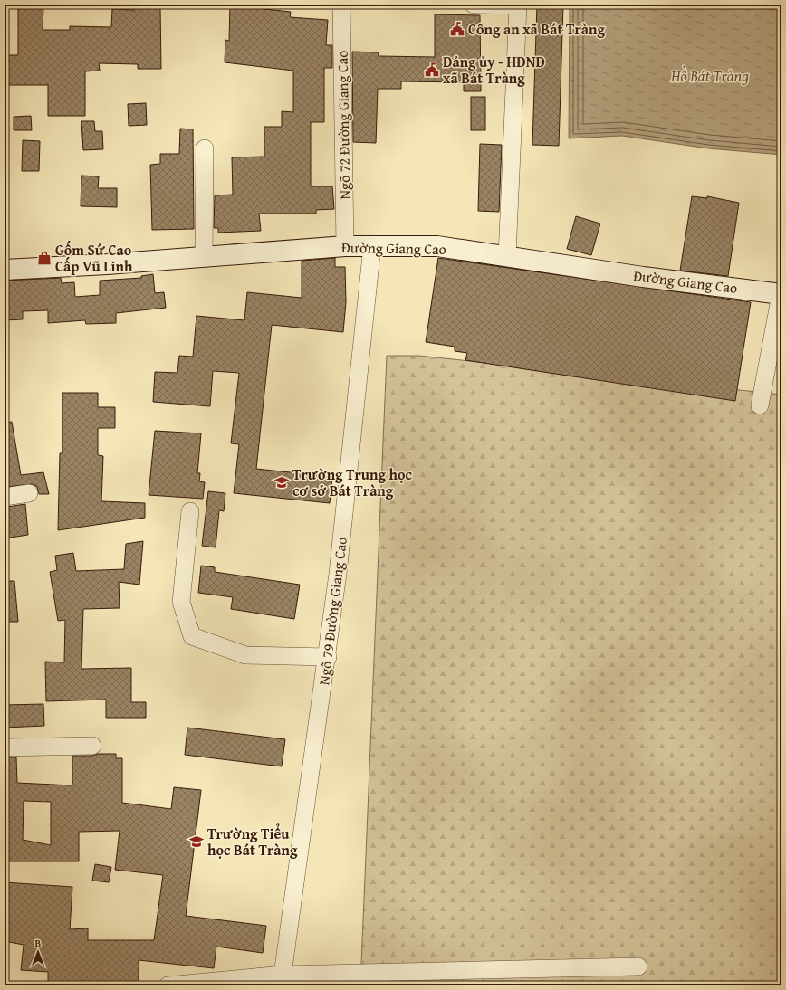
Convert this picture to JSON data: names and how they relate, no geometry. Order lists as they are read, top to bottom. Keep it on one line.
{"streets":{"street":["Ngõ 72 Đường Giang Cao","Đường Giang Cao","Ngõ 79 Đường Giang Cao"]},"crossings":[["Ngõ 72 Đường Giang Cao","Đường Giang Cao"],["Đường Giang Cao","Ngõ 79 Đường Giang Cao"]],"water":["Hồ Bát Tràng"],"places":{"public building":["Công an xã Bát Tràng","Đảng ủy - HĐND xã Bát Tràng"],"shop":["Gốm Sứ Cao Cấp Vũ Linh"],"school or university":["Trường Trung học cơ sở Bát Tràng","Trường Tiểu học Bát Tràng"]},"north":"top"}
